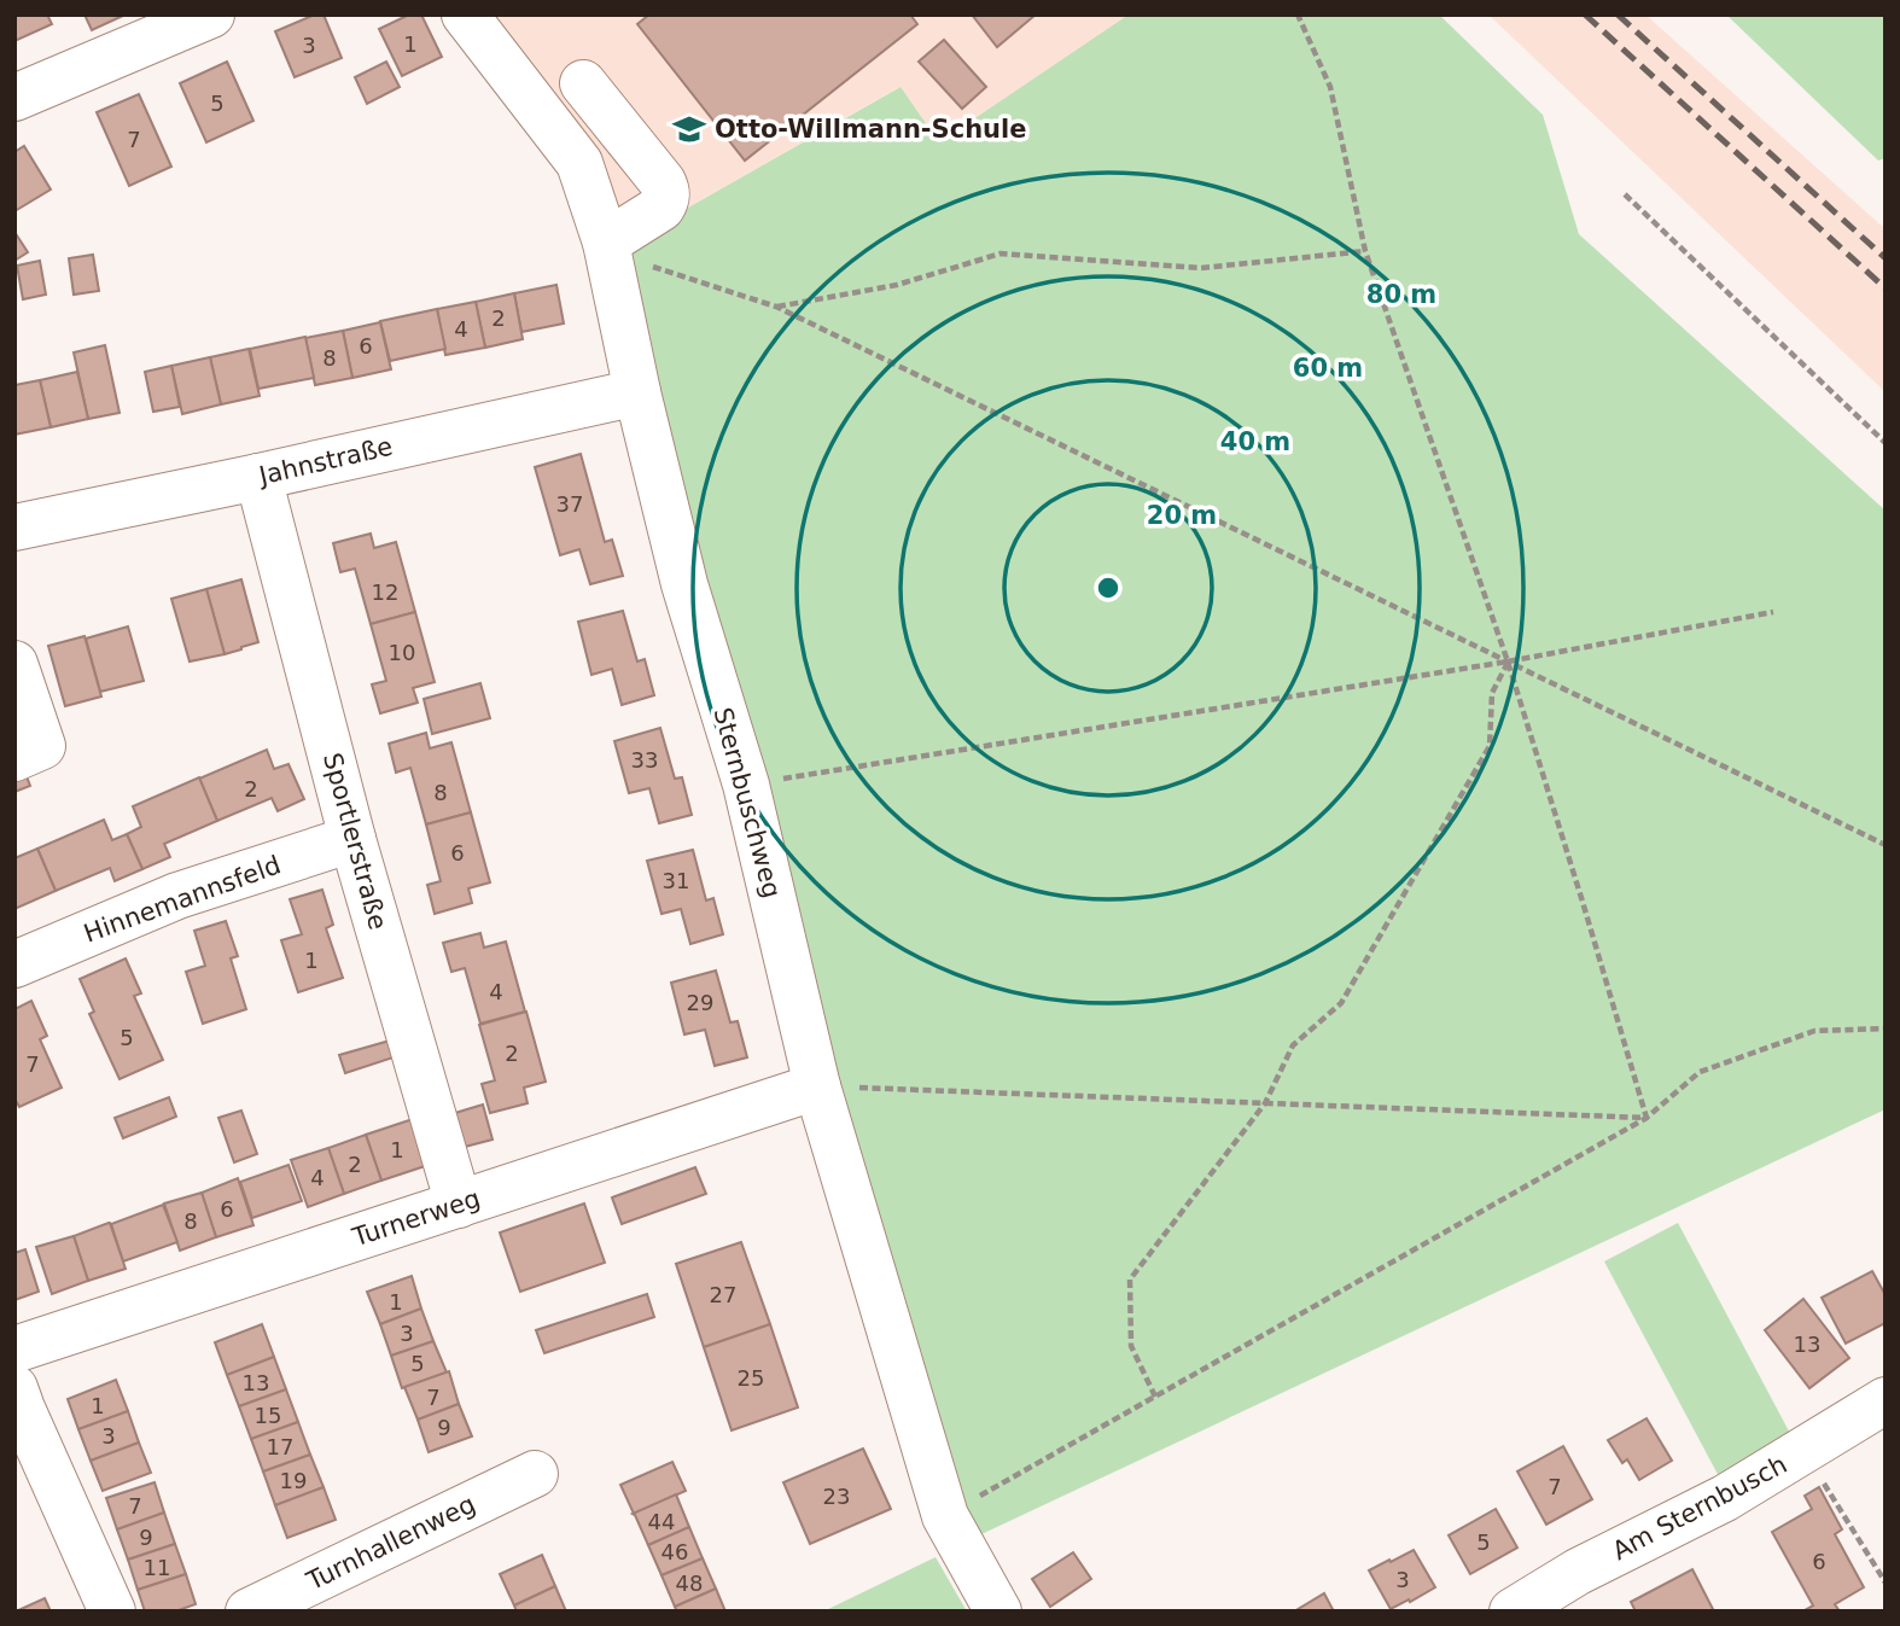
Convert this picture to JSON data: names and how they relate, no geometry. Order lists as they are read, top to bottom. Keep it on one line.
{"streets":{"street":["Jahnstraße","Sternbuschweg","Sportlerstraße","Hinnemannsfeld","Turnerweg","Am Sternbusch","Turnhallenweg"]},"crossings":[["Jahnstraße","Sternbuschweg"],["Jahnstraße","Sportlerstraße"],["Sternbuschweg","Turnerweg"],["Sportlerstraße","Hinnemannsfeld"],["Sportlerstraße","Turnerweg"]],"places":{"school or university":["Otto-Willmann-Schule"]},"house_numbers":["1","3","5","7","2","4","6","8","37","12","10","33","2","8","6","31","1","4","29","5","2","7","1","2","4","6","8","27","1","3","13","5","25","13","7","1","15","9","3","17","19","7","23","7","44","9","5","46","6","11","3","48"],"rings":["80 m","60 m","40 m","20 m"]}
